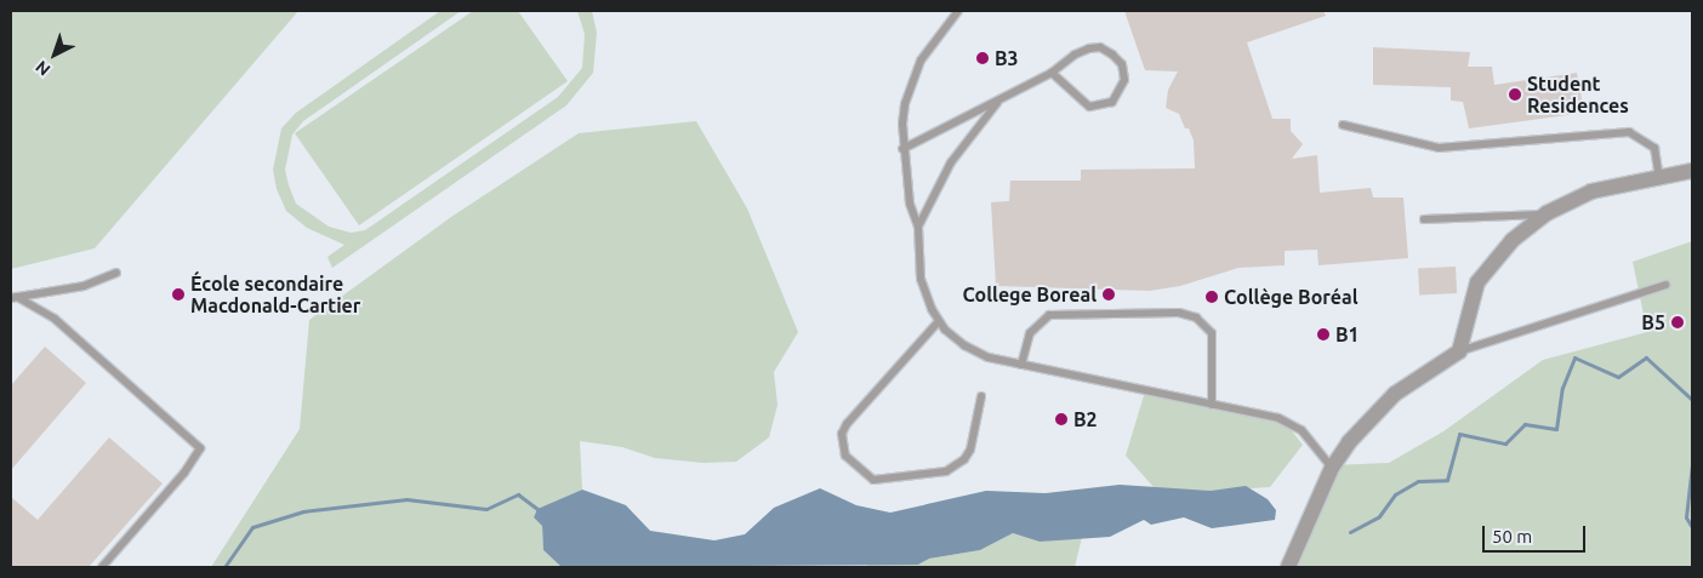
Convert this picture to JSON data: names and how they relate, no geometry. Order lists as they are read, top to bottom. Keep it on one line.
{"places":["B3","Student Residences","École secondaire Macdonald-Cartier","College Boreal","Collège Boréal","B5","B1","B2"],"scale_bar":"50 m","north":"bottom left"}
